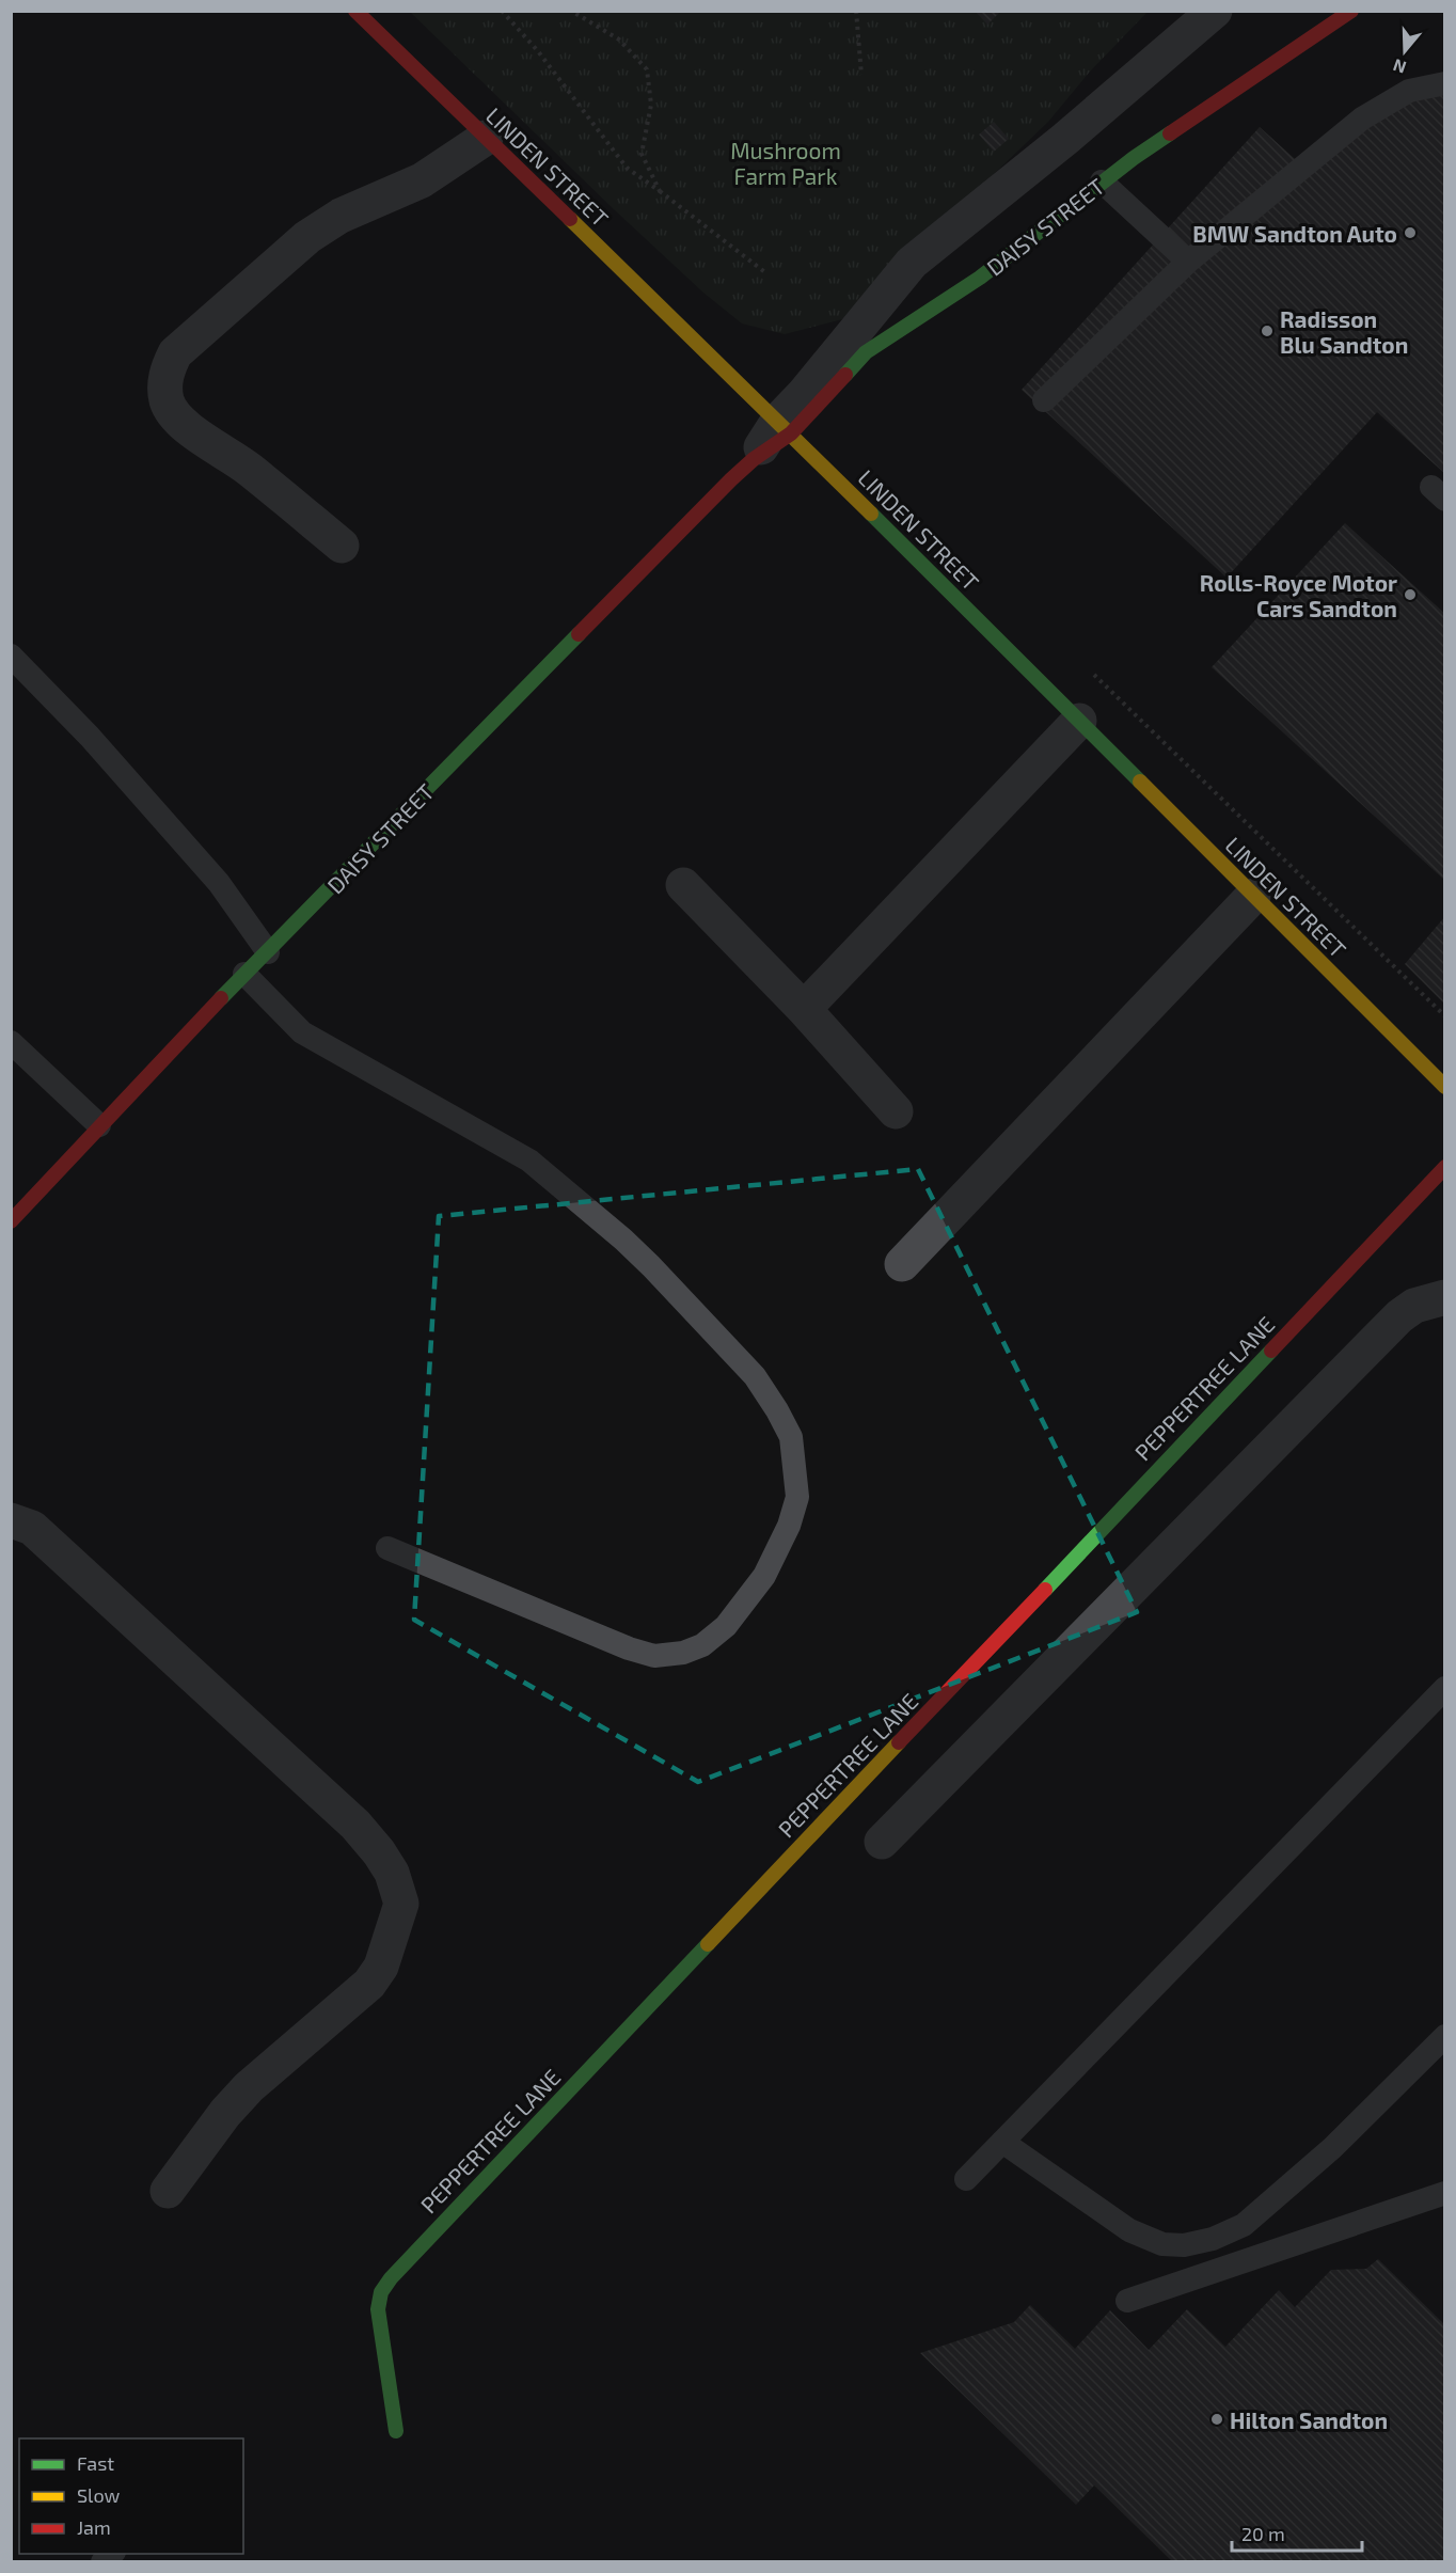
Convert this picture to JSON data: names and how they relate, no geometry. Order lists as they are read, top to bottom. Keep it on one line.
{"streets":{"street":["LINDEN STREET","DAISY STREET","PEPPERTREE LANE"]},"crossings":[["LINDEN STREET","DAISY STREET"]],"parks":["Mushroom Farm Park"],"places":["BMW Sandton Auto","Radisson Blu Sandton","Rolls-Royce Motor Cars Sandton","Hilton Sandton"],"legend":["Fast","Slow","Jam"],"scale_bar":"20 m","north":"bottom"}
